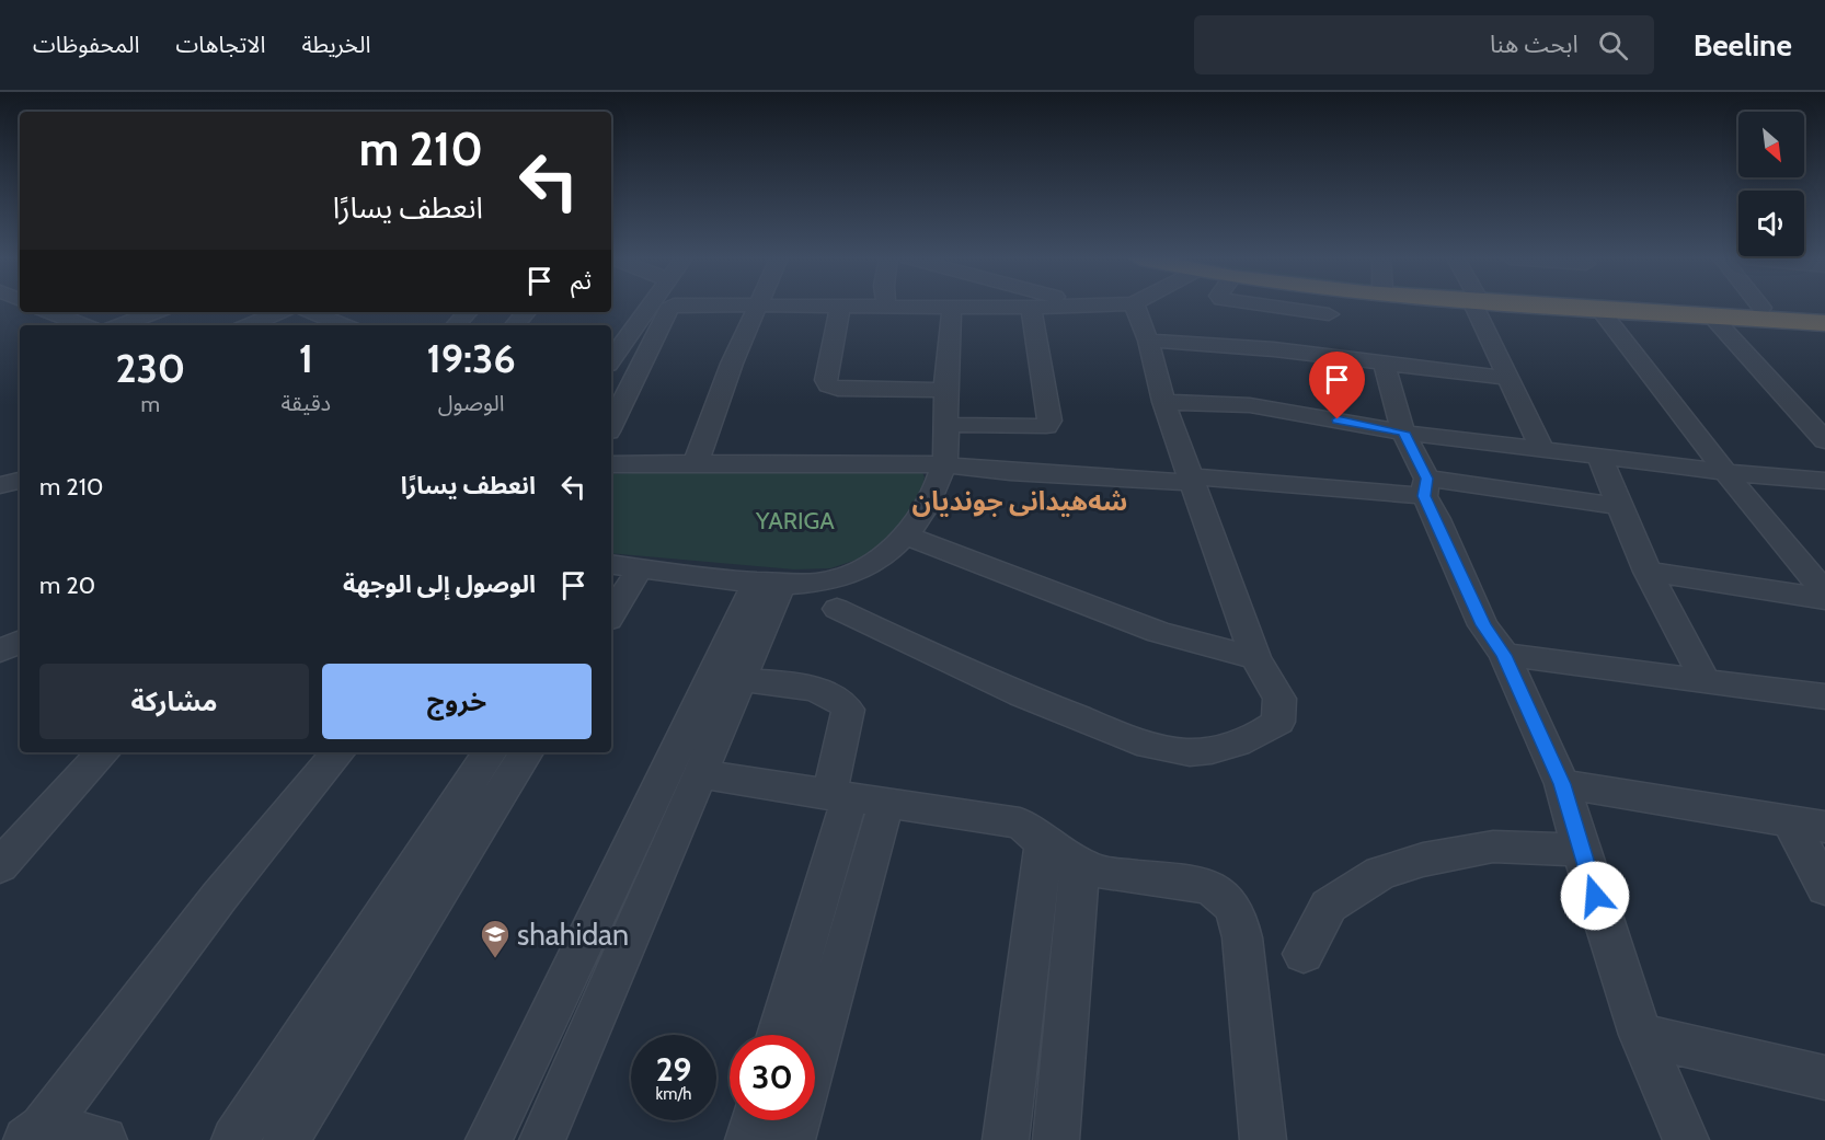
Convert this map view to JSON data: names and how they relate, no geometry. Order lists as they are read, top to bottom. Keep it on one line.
{"districts":["شەھیدانی جوندیان"],"parks":["YARIGA"],"places":{"school or university":["shahidan"]},"north":"bottom right","page":{"header":"Beeline","search":"ابحث هنا","nav":["الخريطة","الاتجاهات","المحفوظات"],"turn":["210 m","انعطف يسارًا"],"then":"ثم","eta":["19:36","الوصول","1","دقيقة","230","m"],"list":[{"name":"انعطف يسارًا","value":"210 m"},{"name":"الوصول إلى الوجهة","value":"20 m"}],"buttons":["خروج","مشاركة"],"speed":"29 km/h","limit":"30"}}
